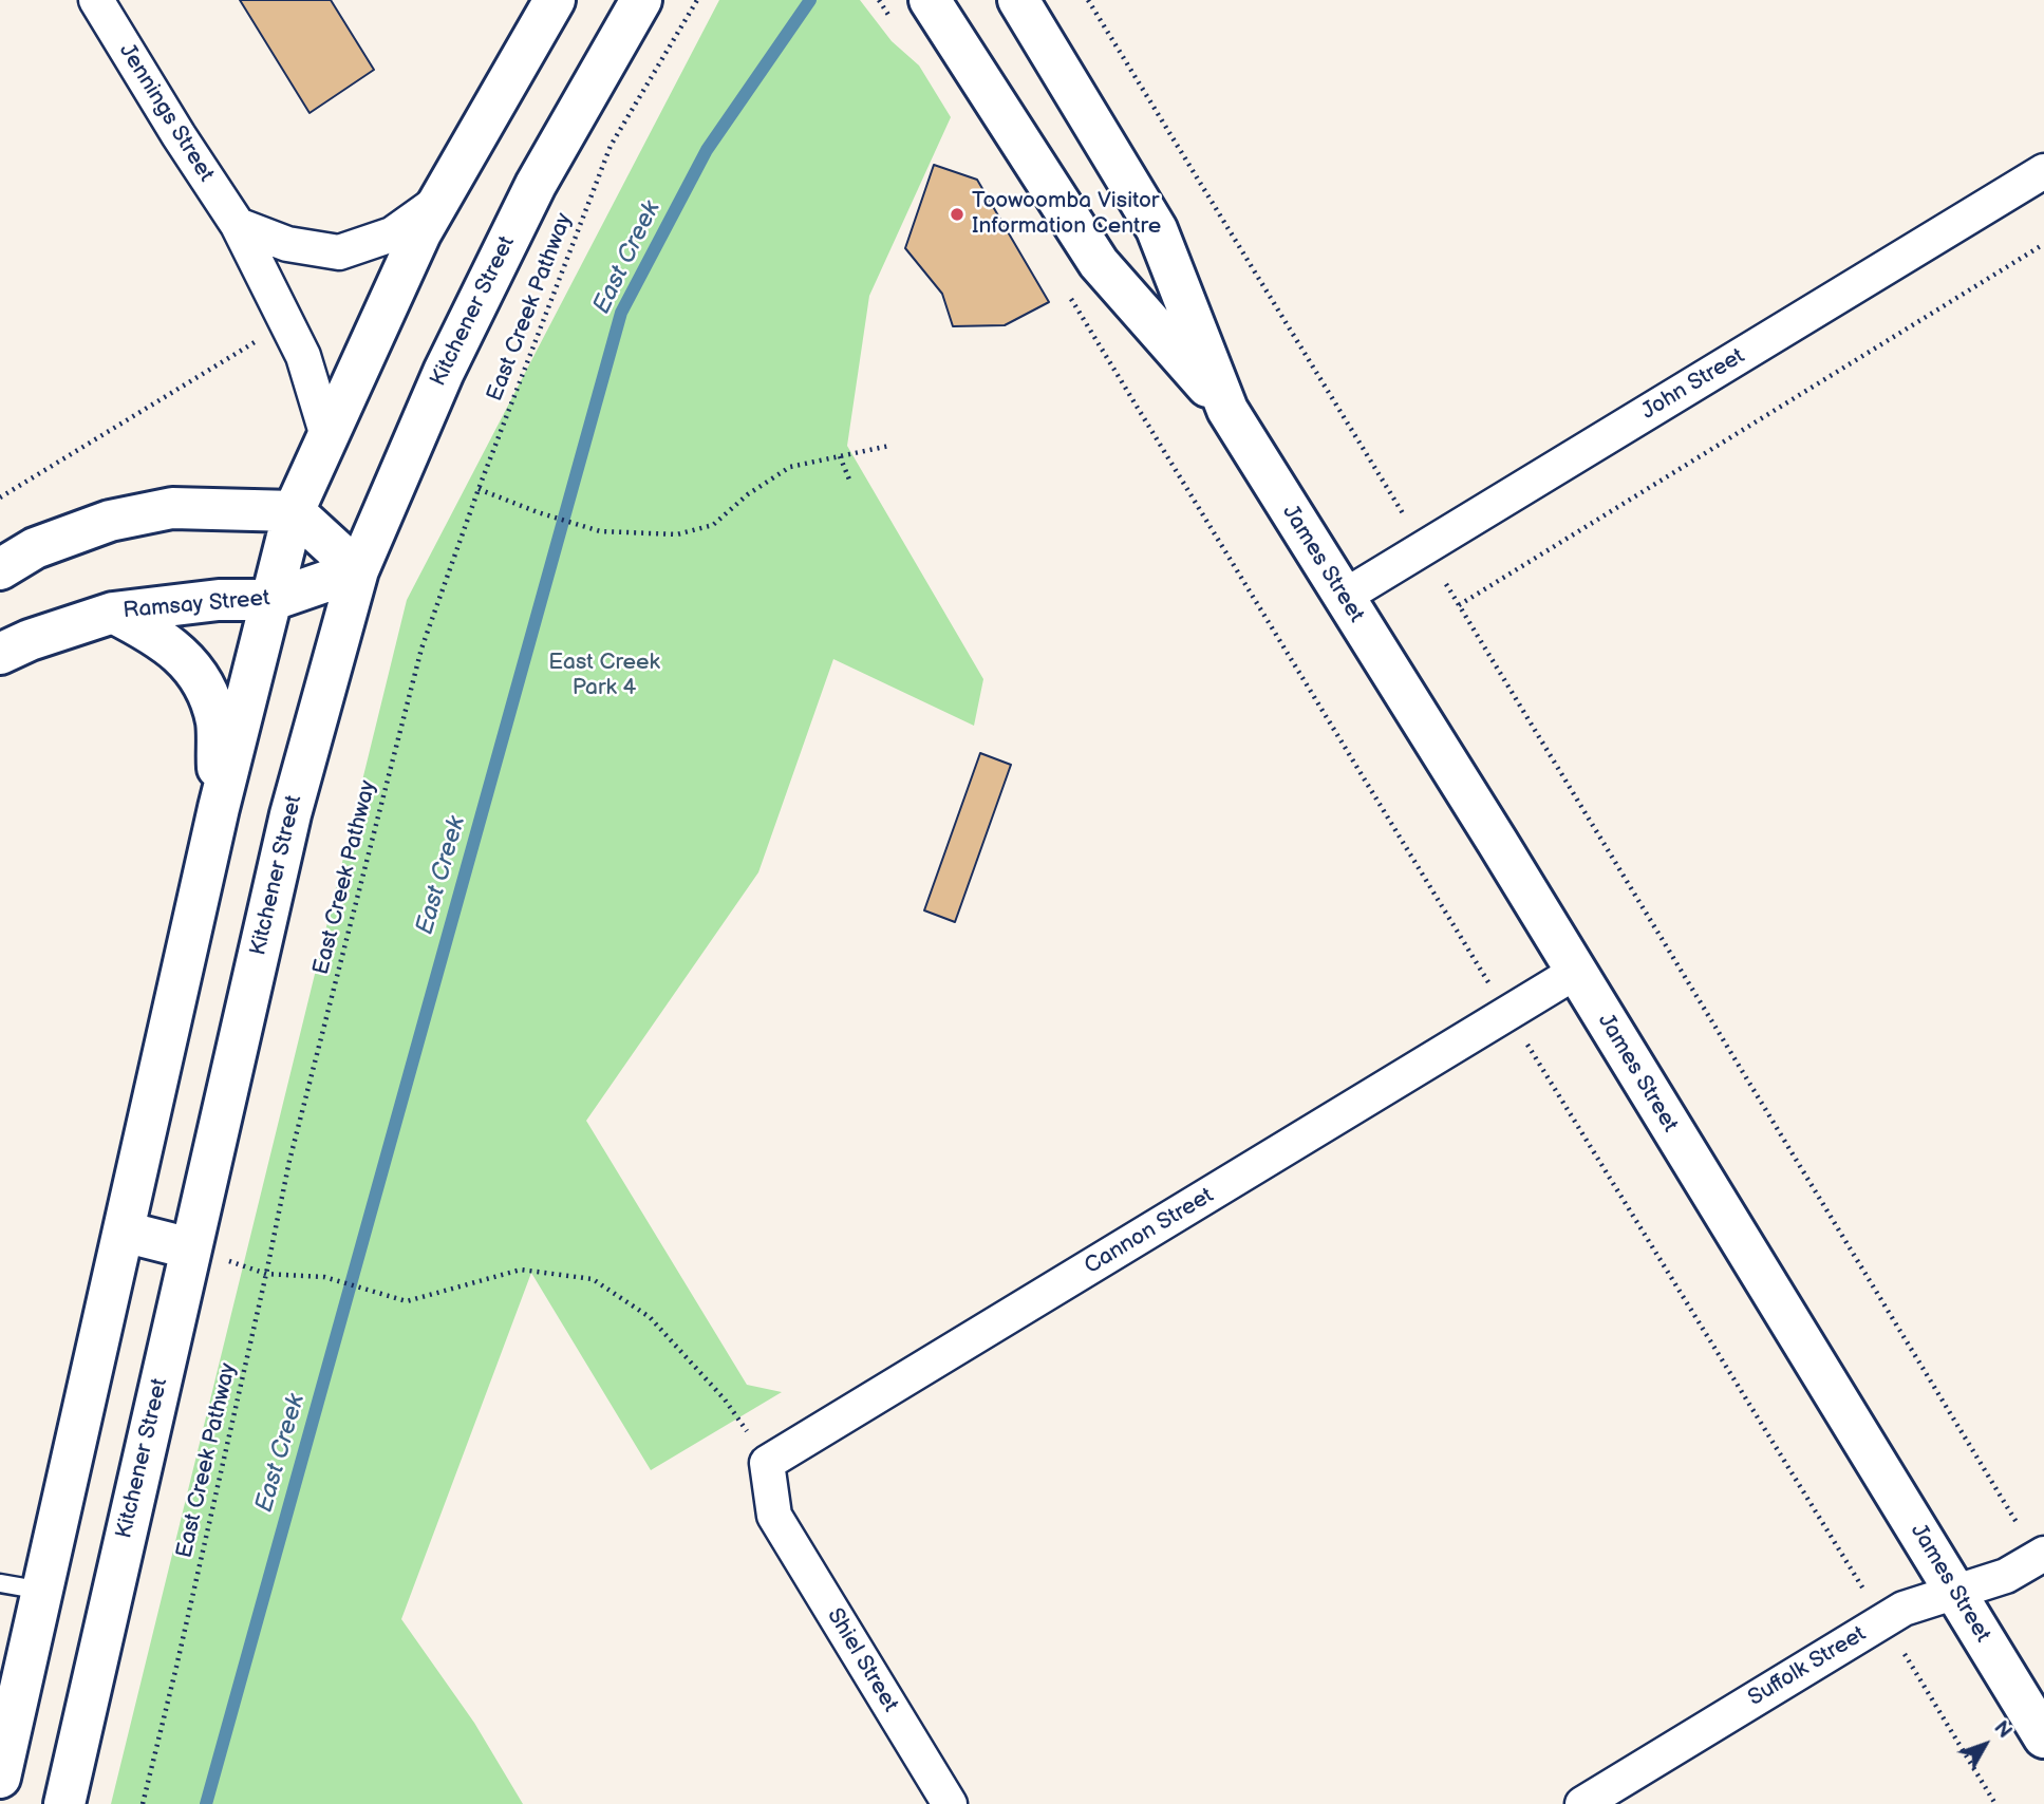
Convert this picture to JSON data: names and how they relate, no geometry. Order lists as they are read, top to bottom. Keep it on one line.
{"streets":{"main road":["Kitchener Street","James Street","Ramsay Street"],"street":["Jennings Street","John Street","Cannon Street","Shiel Street","Suffolk Street"],"path":["East Creek Pathway"]},"crossings":[["Kitchener Street","Ramsay Street"],["John Street","James Street"],["James Street","Cannon Street"],["James Street","Suffolk Street"],["Cannon Street","Shiel Street"]],"water":["East Creek"],"parks":["East Creek Park 4"],"places":["Toowoomba Visitor Information Centre"],"north":"top right"}
